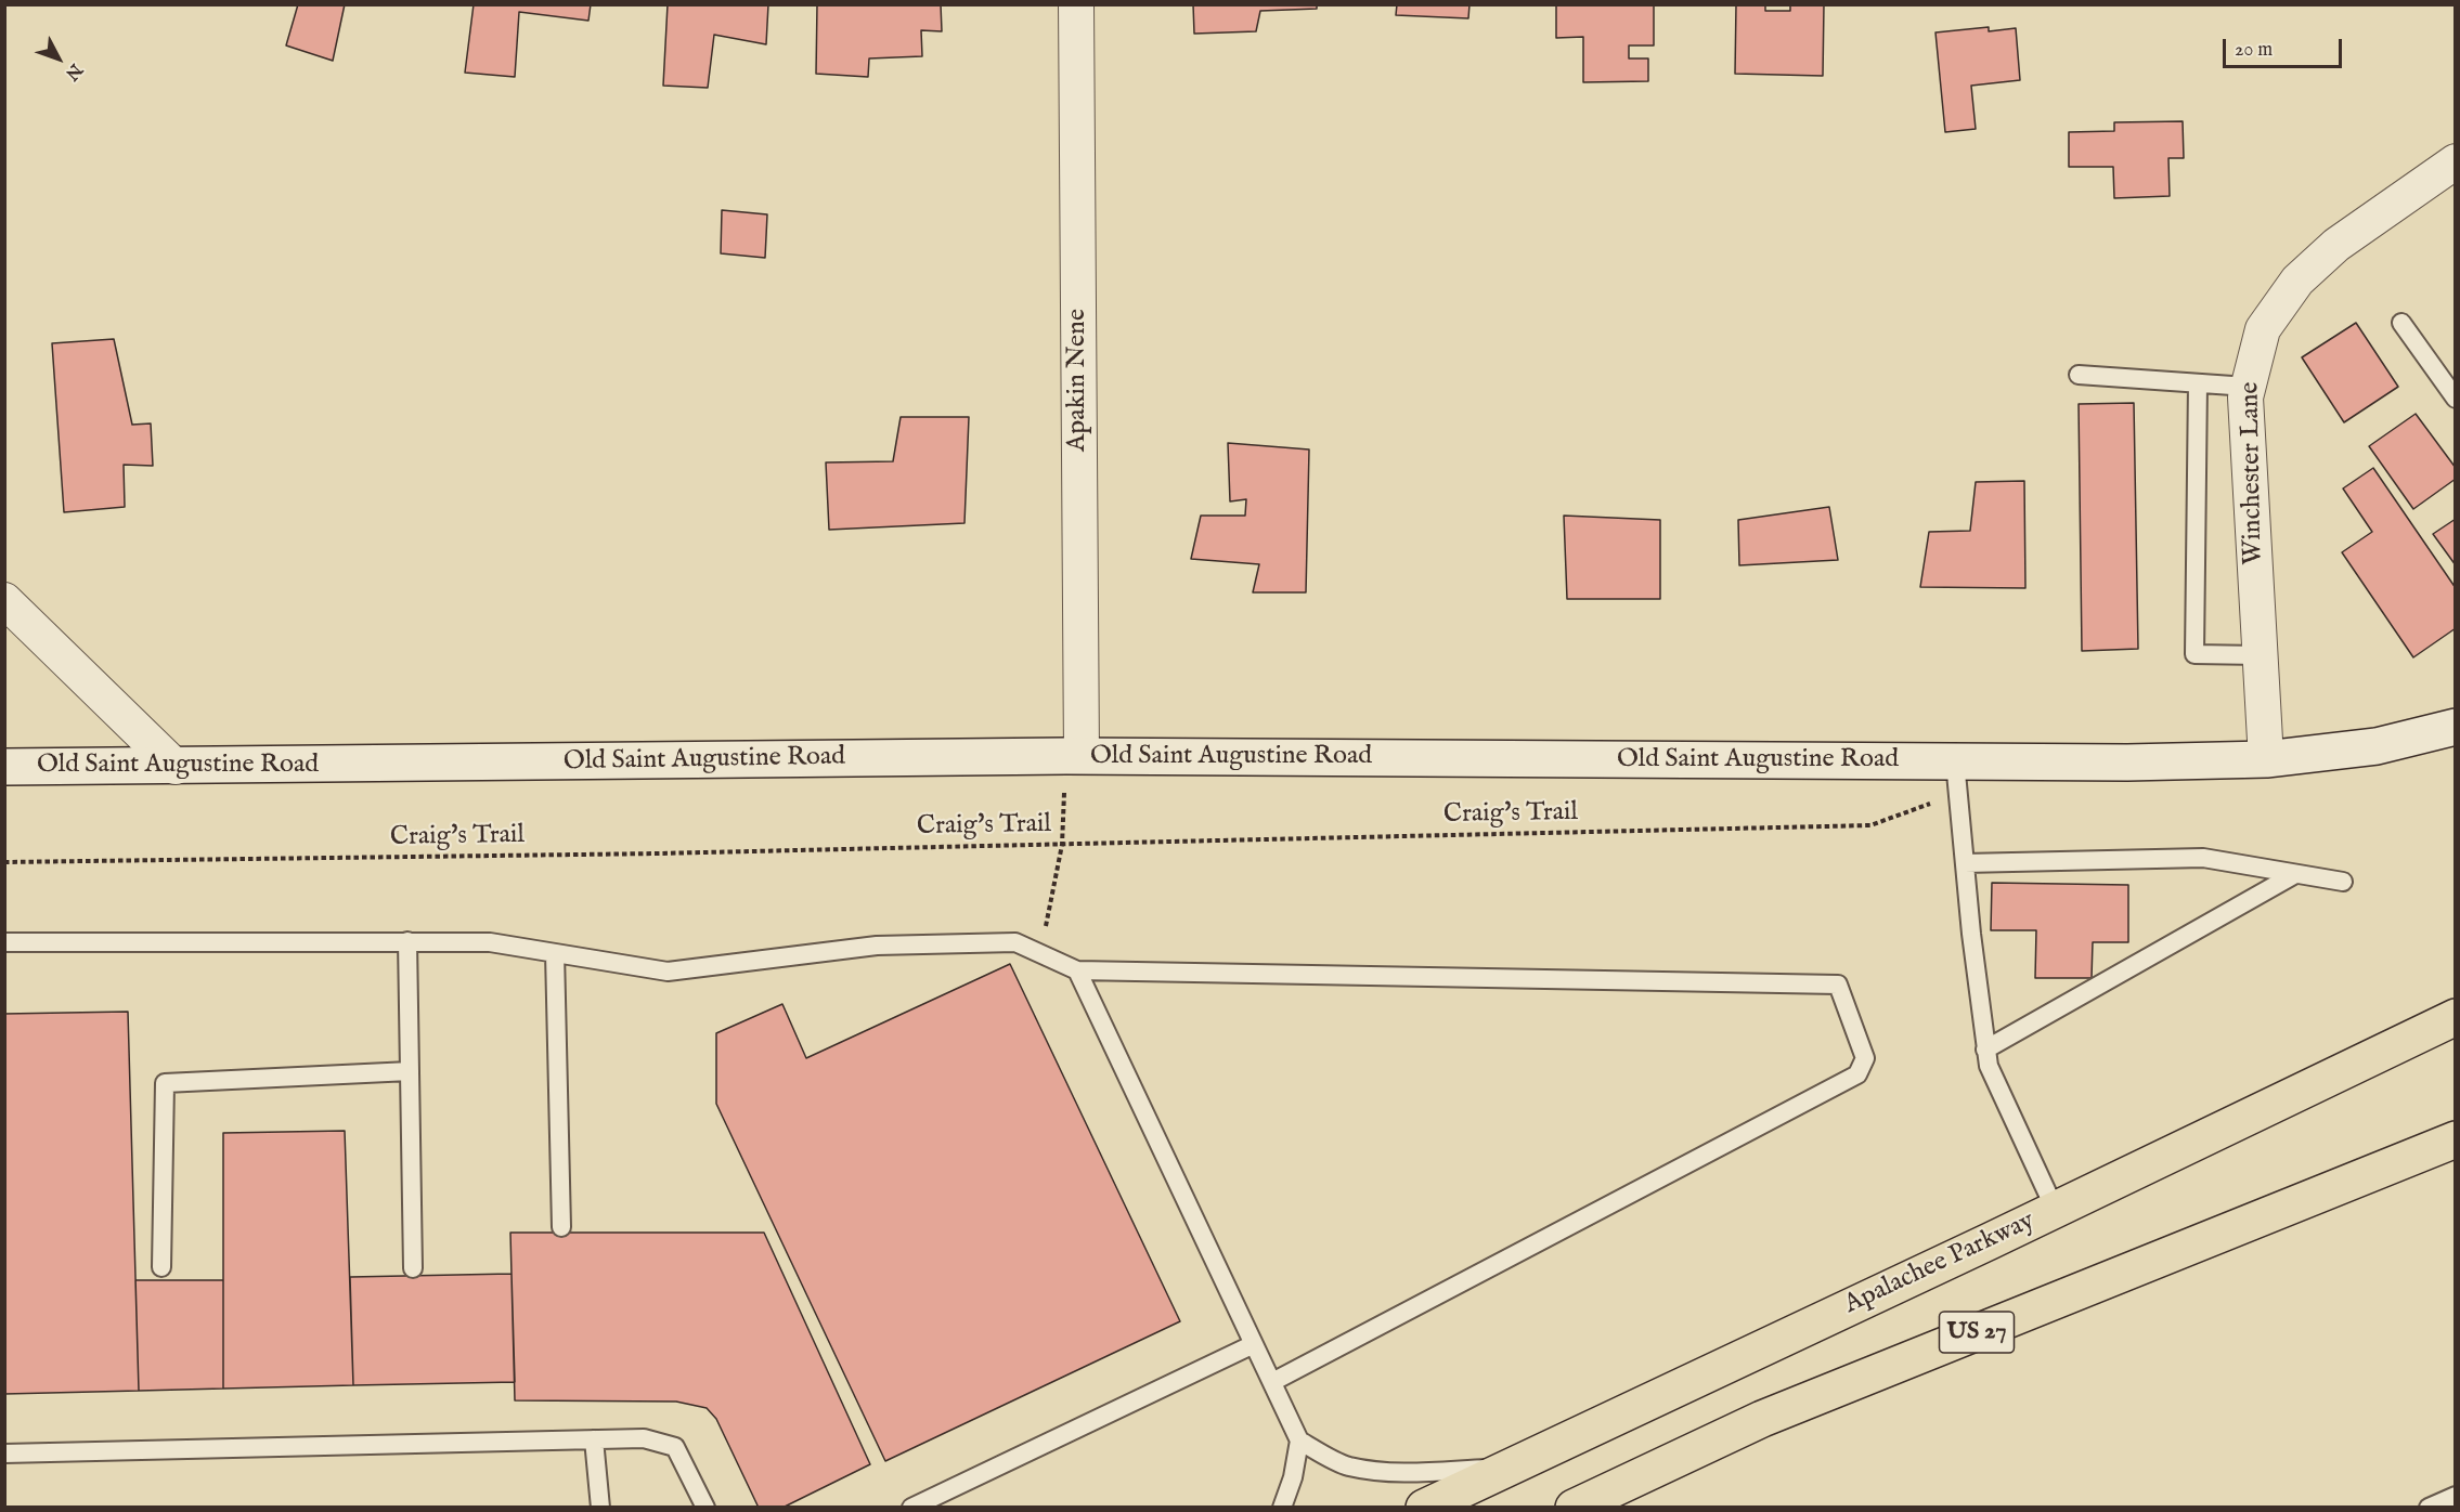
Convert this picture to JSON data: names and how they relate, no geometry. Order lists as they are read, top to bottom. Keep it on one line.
{"streets":{"main road":["Apalachee Parkway","US 27"],"street":["Apakin Nene","Winchester Lane","Old Saint Augustine Road"],"path":["Craig's Trail"]},"crossings":[["Apakin Nene","Old Saint Augustine Road"],["Winchester Lane","Old Saint Augustine Road"],["Old Saint Augustine Road","Craig's Trail"]],"scale_bar":"20 m","north":"bottom right"}
